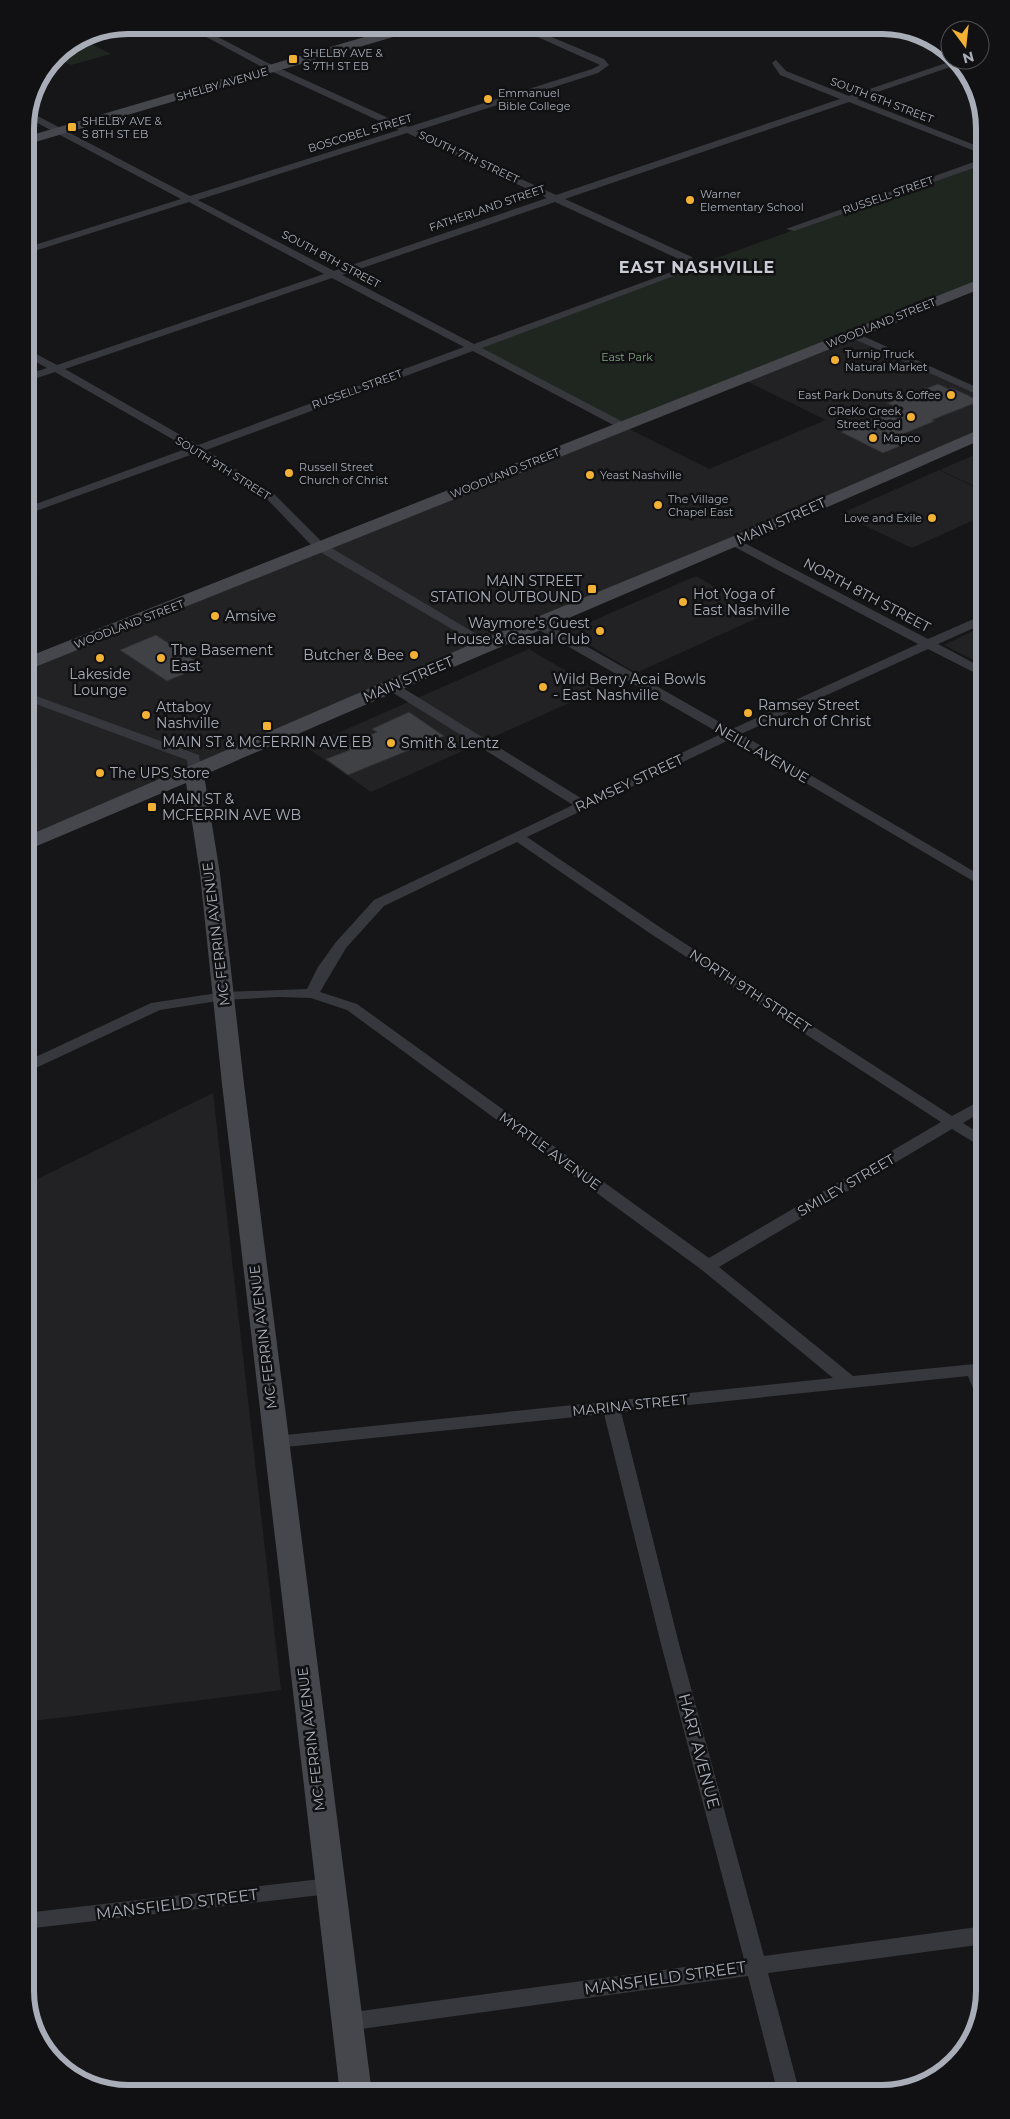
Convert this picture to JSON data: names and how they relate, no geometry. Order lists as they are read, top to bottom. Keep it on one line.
{"streets":{"street":["SHELBY AVENUE","SOUTH 6TH STREET","BOSCOBEL STREET","SOUTH 7TH STREET","RUSSELL STREET","FATHERLAND STREET","SOUTH 8TH STREET","WOODLAND STREET","SOUTH 9TH STREET","MAIN STREET","NORTH 8TH STREET","NEILL AVENUE","RAMSEY STREET","MC FERRIN AVENUE","NORTH 9TH STREET","MYRTLE AVENUE","SMILEY STREET","MARINA STREET","HART AVENUE","MANSFIELD STREET"]},"crossings":[["SHELBY AVENUE","SOUTH 7TH STREET"],["SHELBY AVENUE","SOUTH 8TH STREET"],["SOUTH 6TH STREET","FATHERLAND STREET"],["BOSCOBEL STREET","SOUTH 7TH STREET"],["BOSCOBEL STREET","SOUTH 8TH STREET"],["SOUTH 7TH STREET","RUSSELL STREET"],["SOUTH 7TH STREET","FATHERLAND STREET"],["RUSSELL STREET","SOUTH 8TH STREET"],["RUSSELL STREET","SOUTH 9TH STREET"],["FATHERLAND STREET","SOUTH 8TH STREET"],["FATHERLAND STREET","SOUTH 9TH STREET"],["SOUTH 8TH STREET","WOODLAND STREET"],["WOODLAND STREET","SOUTH 9TH STREET"],["SOUTH 9TH STREET","MAIN STREET"],["MAIN STREET","NORTH 8TH STREET"],["MAIN STREET","NEILL AVENUE"],["MAIN STREET","MC FERRIN AVENUE"],["NORTH 8TH STREET","RAMSEY STREET"],["NEILL AVENUE","RAMSEY STREET"],["RAMSEY STREET","NORTH 9TH STREET"],["RAMSEY STREET","MYRTLE AVENUE"],["MC FERRIN AVENUE","MYRTLE AVENUE"],["MC FERRIN AVENUE","MARINA STREET"],["MC FERRIN AVENUE","MANSFIELD STREET"],["NORTH 9TH STREET","SMILEY STREET"],["MYRTLE AVENUE","SMILEY STREET"],["MYRTLE AVENUE","MARINA STREET"],["MARINA STREET","HART AVENUE"],["HART AVENUE","MANSFIELD STREET"]],"districts":["EAST NASHVILLE"],"parks":["East Park"],"places":{"transit":["SHELBY AVE & S 7TH ST EB","SHELBY AVE & S 8TH ST EB","MAIN STREET STATION OUTBOUND","MAIN ST & MCFERRIN AVE EB","MAIN ST & MCFERRIN AVE WB"],"other":["Emmanuel Bible College","Warner Elementary School","Turnip Truck Natural Market","East Park Donuts & Coffee","GReKo Greek Street Food","Mapco","Russell Street Church of Christ","Yeast Nashville","The Village Chapel East","Love and Exile","Hot Yoga of East Nashville","Amsive","Waymore's Guest House & Casual Club","Butcher & Bee","Lakeside Lounge","The Basement East","Wild Berry Acai Bowls - East Nashville","Ramsey Street Church of Christ","Attaboy Nashville","Smith & Lentz","The UPS Store"]},"north":"bottom"}
